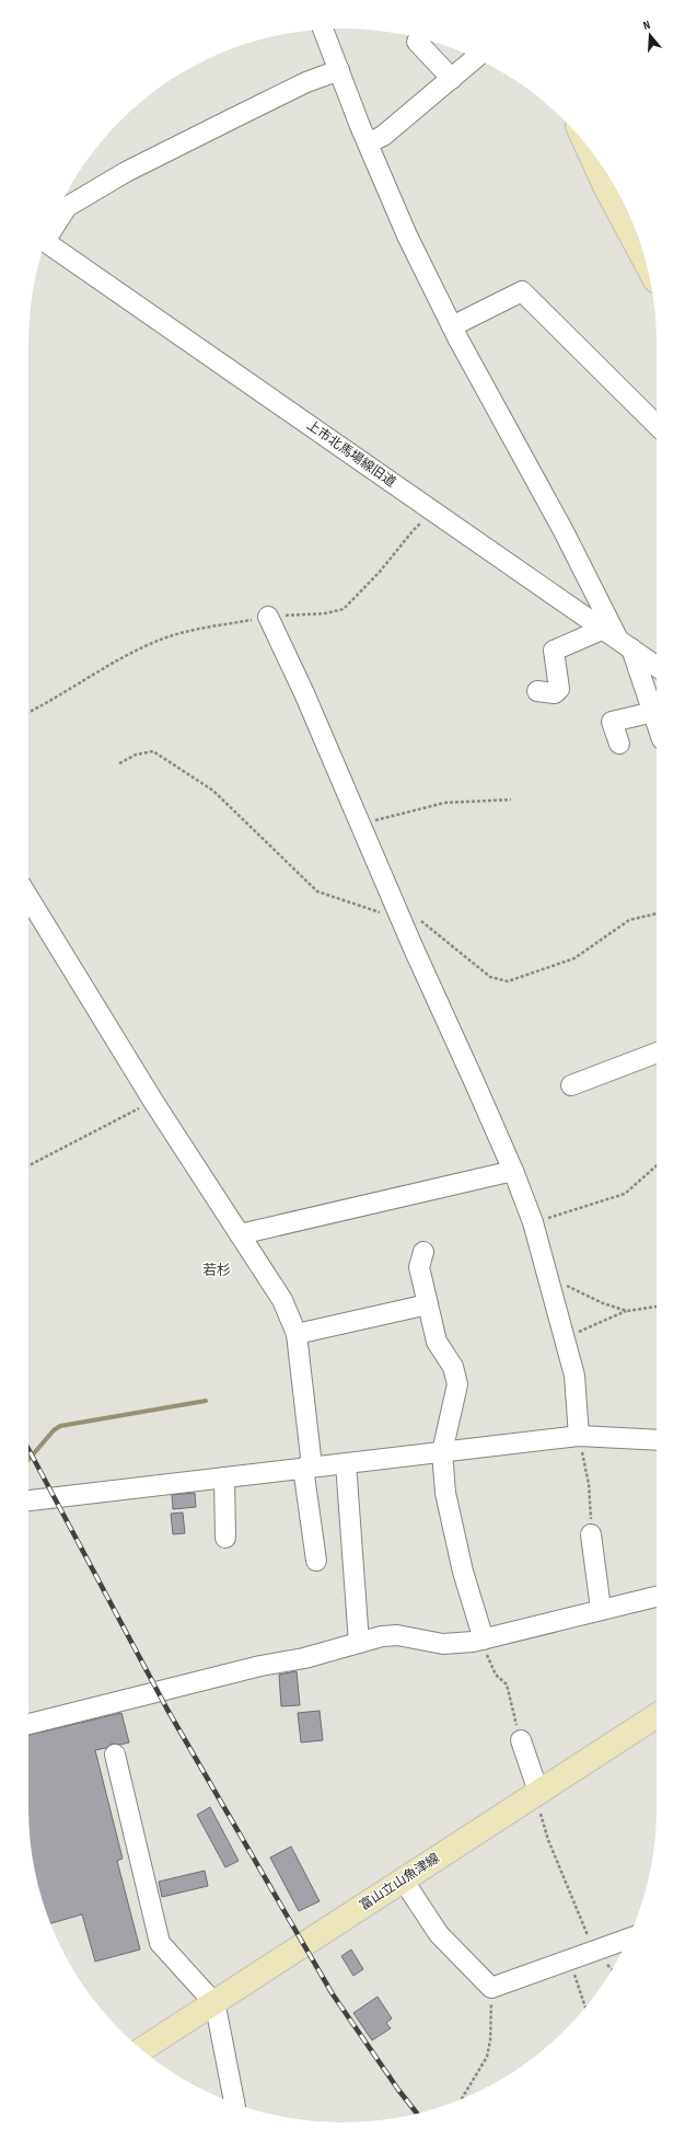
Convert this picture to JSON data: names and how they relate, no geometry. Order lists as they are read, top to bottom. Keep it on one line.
{"streets":{"main road":["富山立山魚津線"],"street":["上市北馬場線旧道"]},"districts":["若杉"],"north":"top"}
